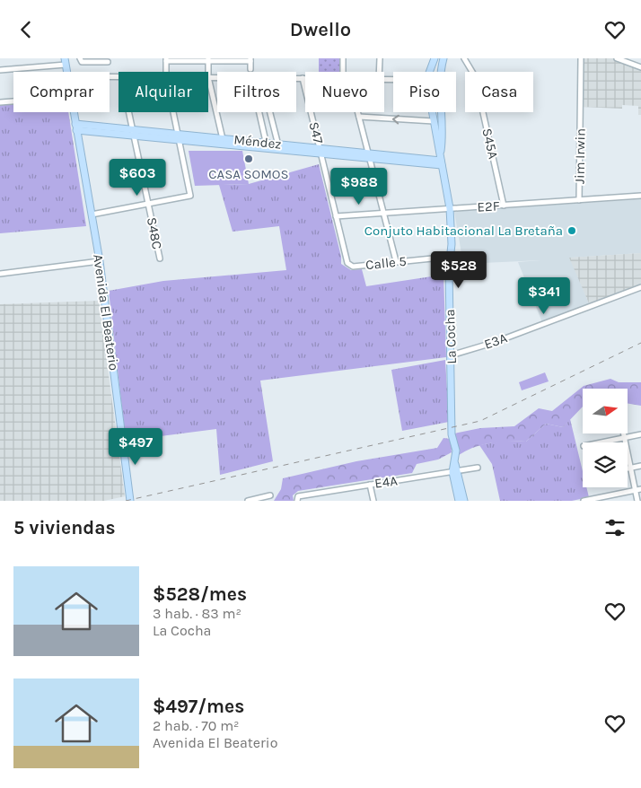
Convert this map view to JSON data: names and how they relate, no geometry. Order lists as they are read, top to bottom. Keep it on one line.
{"streets":{"street":["S47","Méndez","S45A","Jim Irwin","E2F","S48C","Calle 5","Avenida El Beaterio","La Cocha","E3A","E4A"]},"crossings":[["S47","Méndez"],["S47","E2F"],["S47","Calle 5"],["Méndez","S48C"],["Méndez","Avenida El Beaterio"],["Méndez","La Cocha"],["S45A","E2F"],["Jim Irwin","E2F"],["E2F","La Cocha"],["Calle 5","La Cocha"],["La Cocha","E3A"],["La Cocha","E4A"]],"places":["CASA SOMOS","Conjuto Habitacional La Bretaña"],"north":"right","page":{"header":"Dwello","chip":["Comprar","Alquilar","Filtros","Nuevo","Piso","Casa"],"price":["$603","$988","$528","$341","$497"],"heading":"5 viviendas","list":[{"name":"$528/mes","note":"3 hab. · 83 m² · La Cocha"},{"name":"$497/mes","note":"2 hab. · 70 m² · Avenida El Beaterio"}]}}
